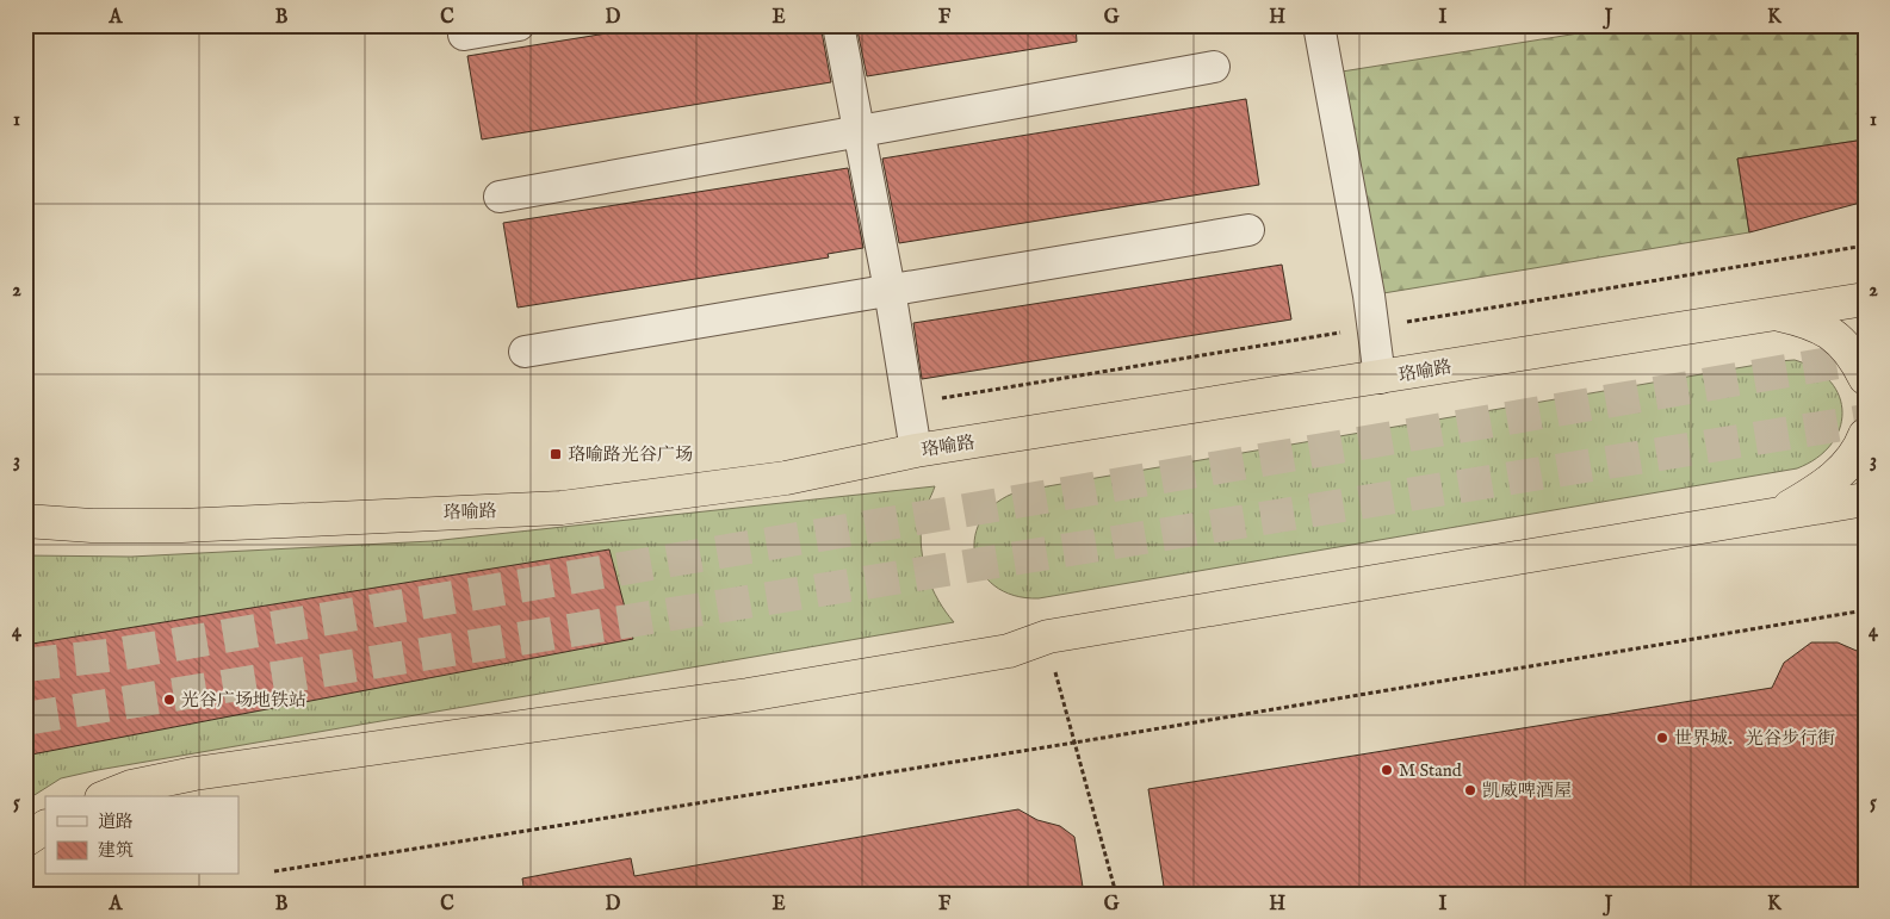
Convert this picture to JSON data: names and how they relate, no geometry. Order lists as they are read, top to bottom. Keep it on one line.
{"streets":{"highway":["珞喻路"]},"places":{"transit":["珞喻路光谷广场"],"other":["光谷广场地铁站","世界城．光谷步行街","M Stand","凯威啤酒屋"]},"legend":["道路","建筑"],"grid":{"columns":["A","B","C","D","E","F","G","H","I","J","K"],"rows":["1","2","3","4","5"]}}
